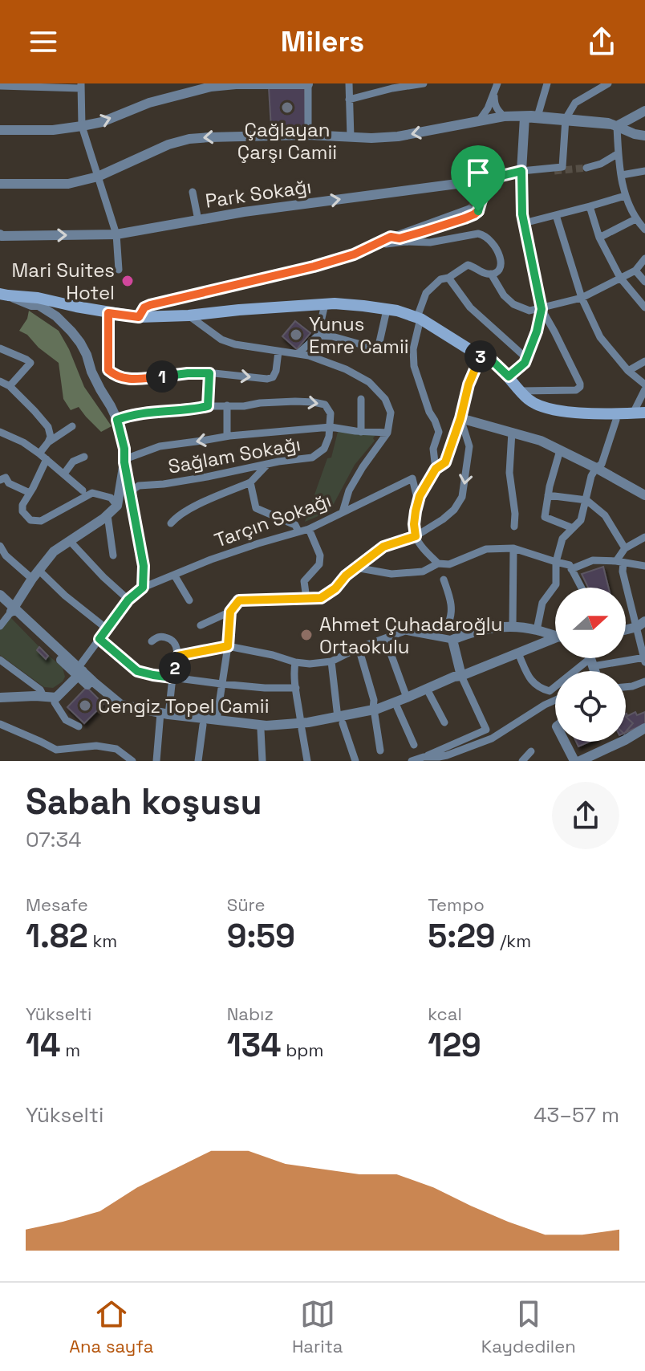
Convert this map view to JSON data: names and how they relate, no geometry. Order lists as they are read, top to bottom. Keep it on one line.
{"streets":{"street":["Park Sokağı","Sağlam Sokağı","Tarçın Sokağı"]},"places":["Çağlayan Çarşı Camii","Mari Suites Hotel","Yunus Emre Camii","Ahmet Çuhadaroğlu Ortaokulu","Cengiz Topel Camii"],"north":"right","page":{"header":"Milers","pins":["3","1","2"],"heading":["Sabah koşusu","07:34"],"stats":[["Mesafe","1.82 km"],["Süre","9:59"],["Tempo","5:29 /km"],["Yükselti","14 m"],["Nabız","134 bpm"],["kcal","129"]],"chart":["Yükselti","43–57 m"],"tabs":["Ana sayfa","Harita","Kaydedilen"]}}
